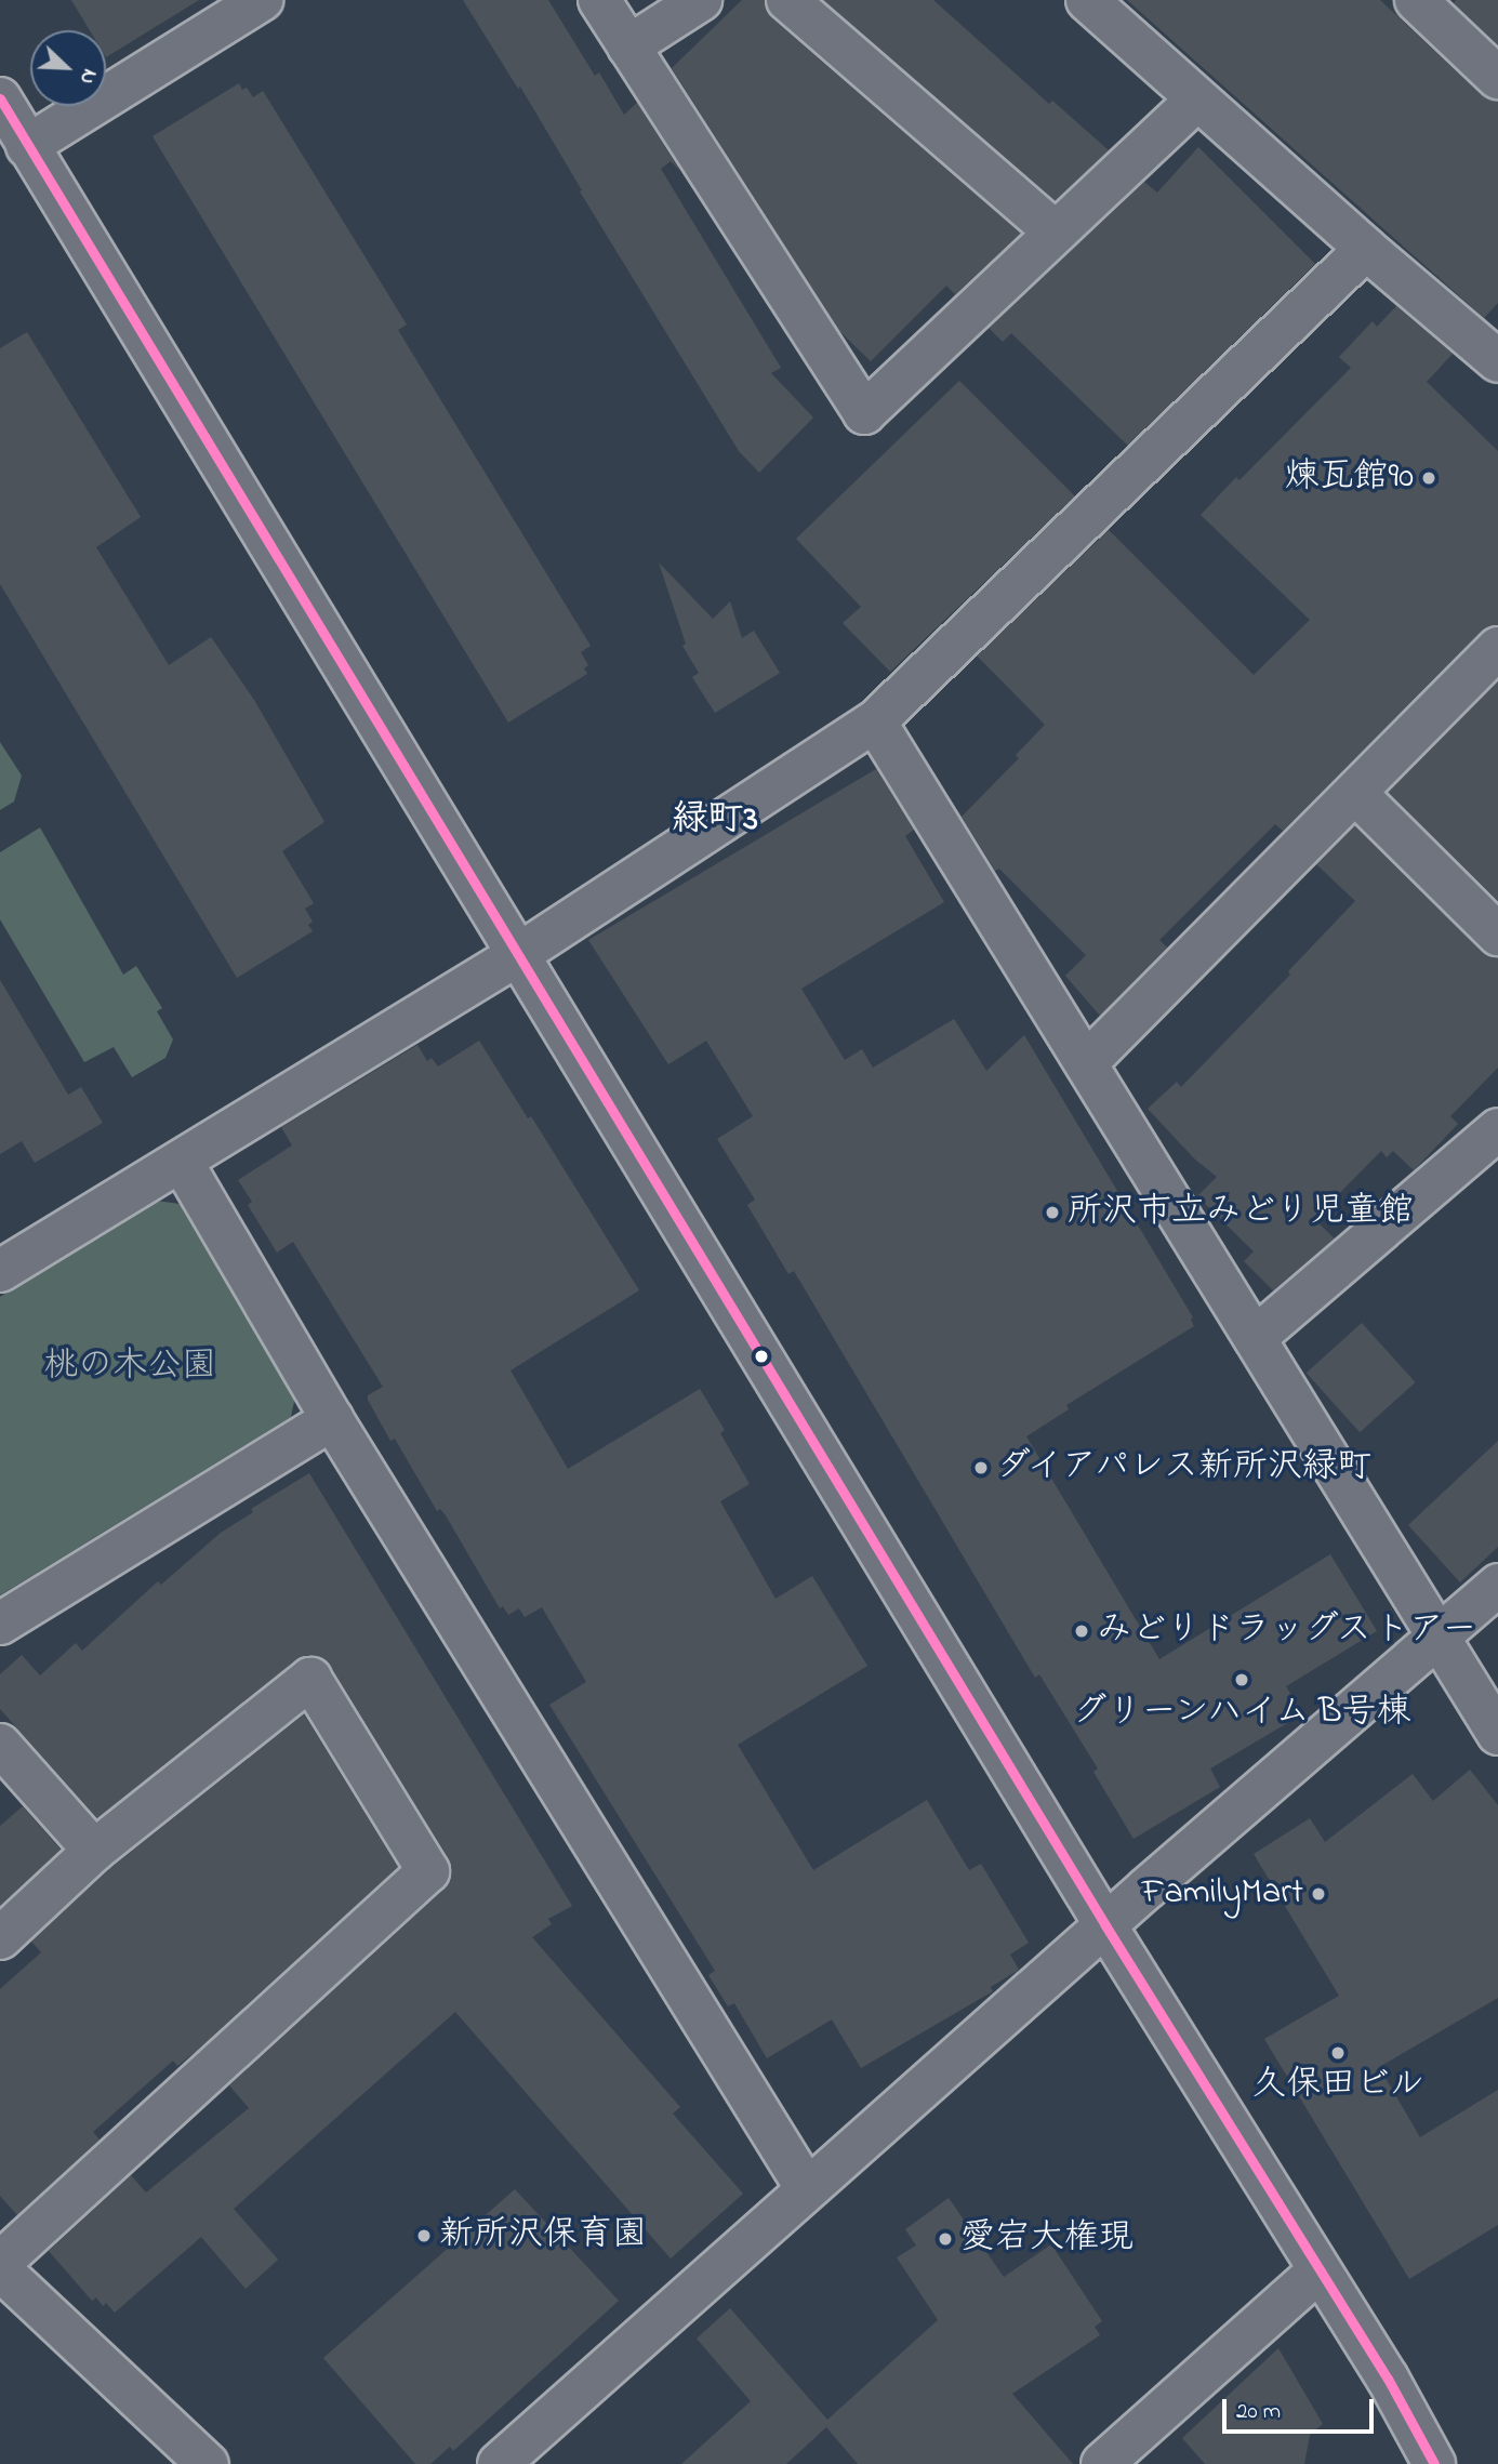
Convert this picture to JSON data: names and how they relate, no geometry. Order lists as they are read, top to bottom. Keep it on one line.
{"districts":["緑町3"],"parks":["桃の木公園"],"places":["煉瓦館90","所沢市立みどり児童館","ダイアパレス新所沢緑町","みどりドラッグストアー","グリーンハイム B号棟","FamilyMart","久保田ビル","新所沢保育園","愛宕大権現"],"scale_bar":"20 m","north":"bottom right"}
